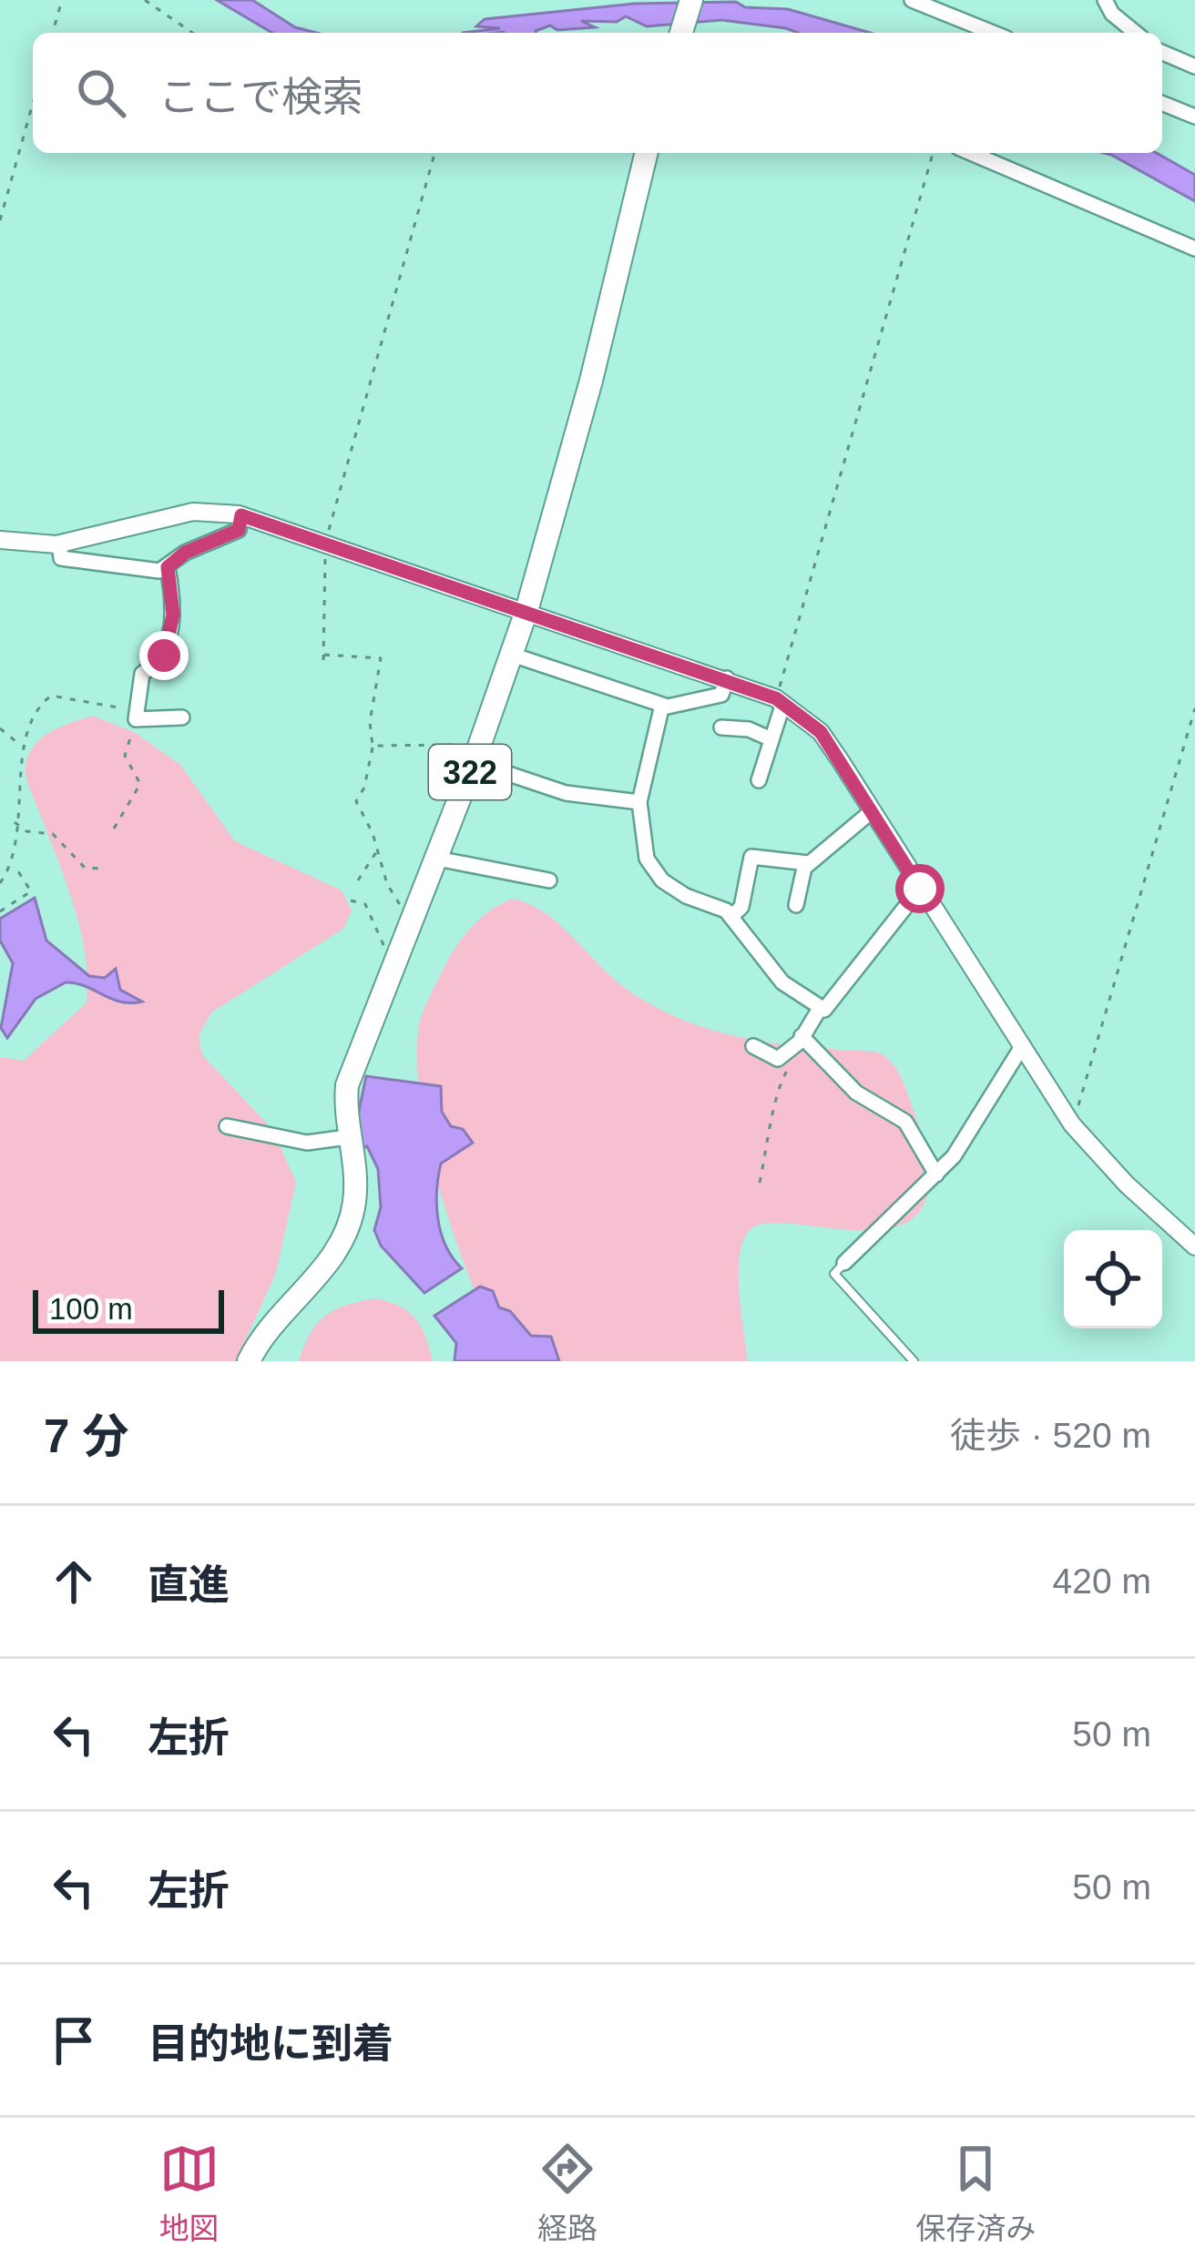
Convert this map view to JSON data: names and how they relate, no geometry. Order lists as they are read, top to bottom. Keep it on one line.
{"streets":{"highway":["322"]},"scale_bar":"100 m","page":{"search":"ここで検索","scale":"100 m","heading":["7 分","徒歩 · 520 m"],"list":[["直進","420 m"],["左折","50 m"],["左折","50 m"],"目的地に到着"],"nav":["地図","経路","保存済み"]}}
